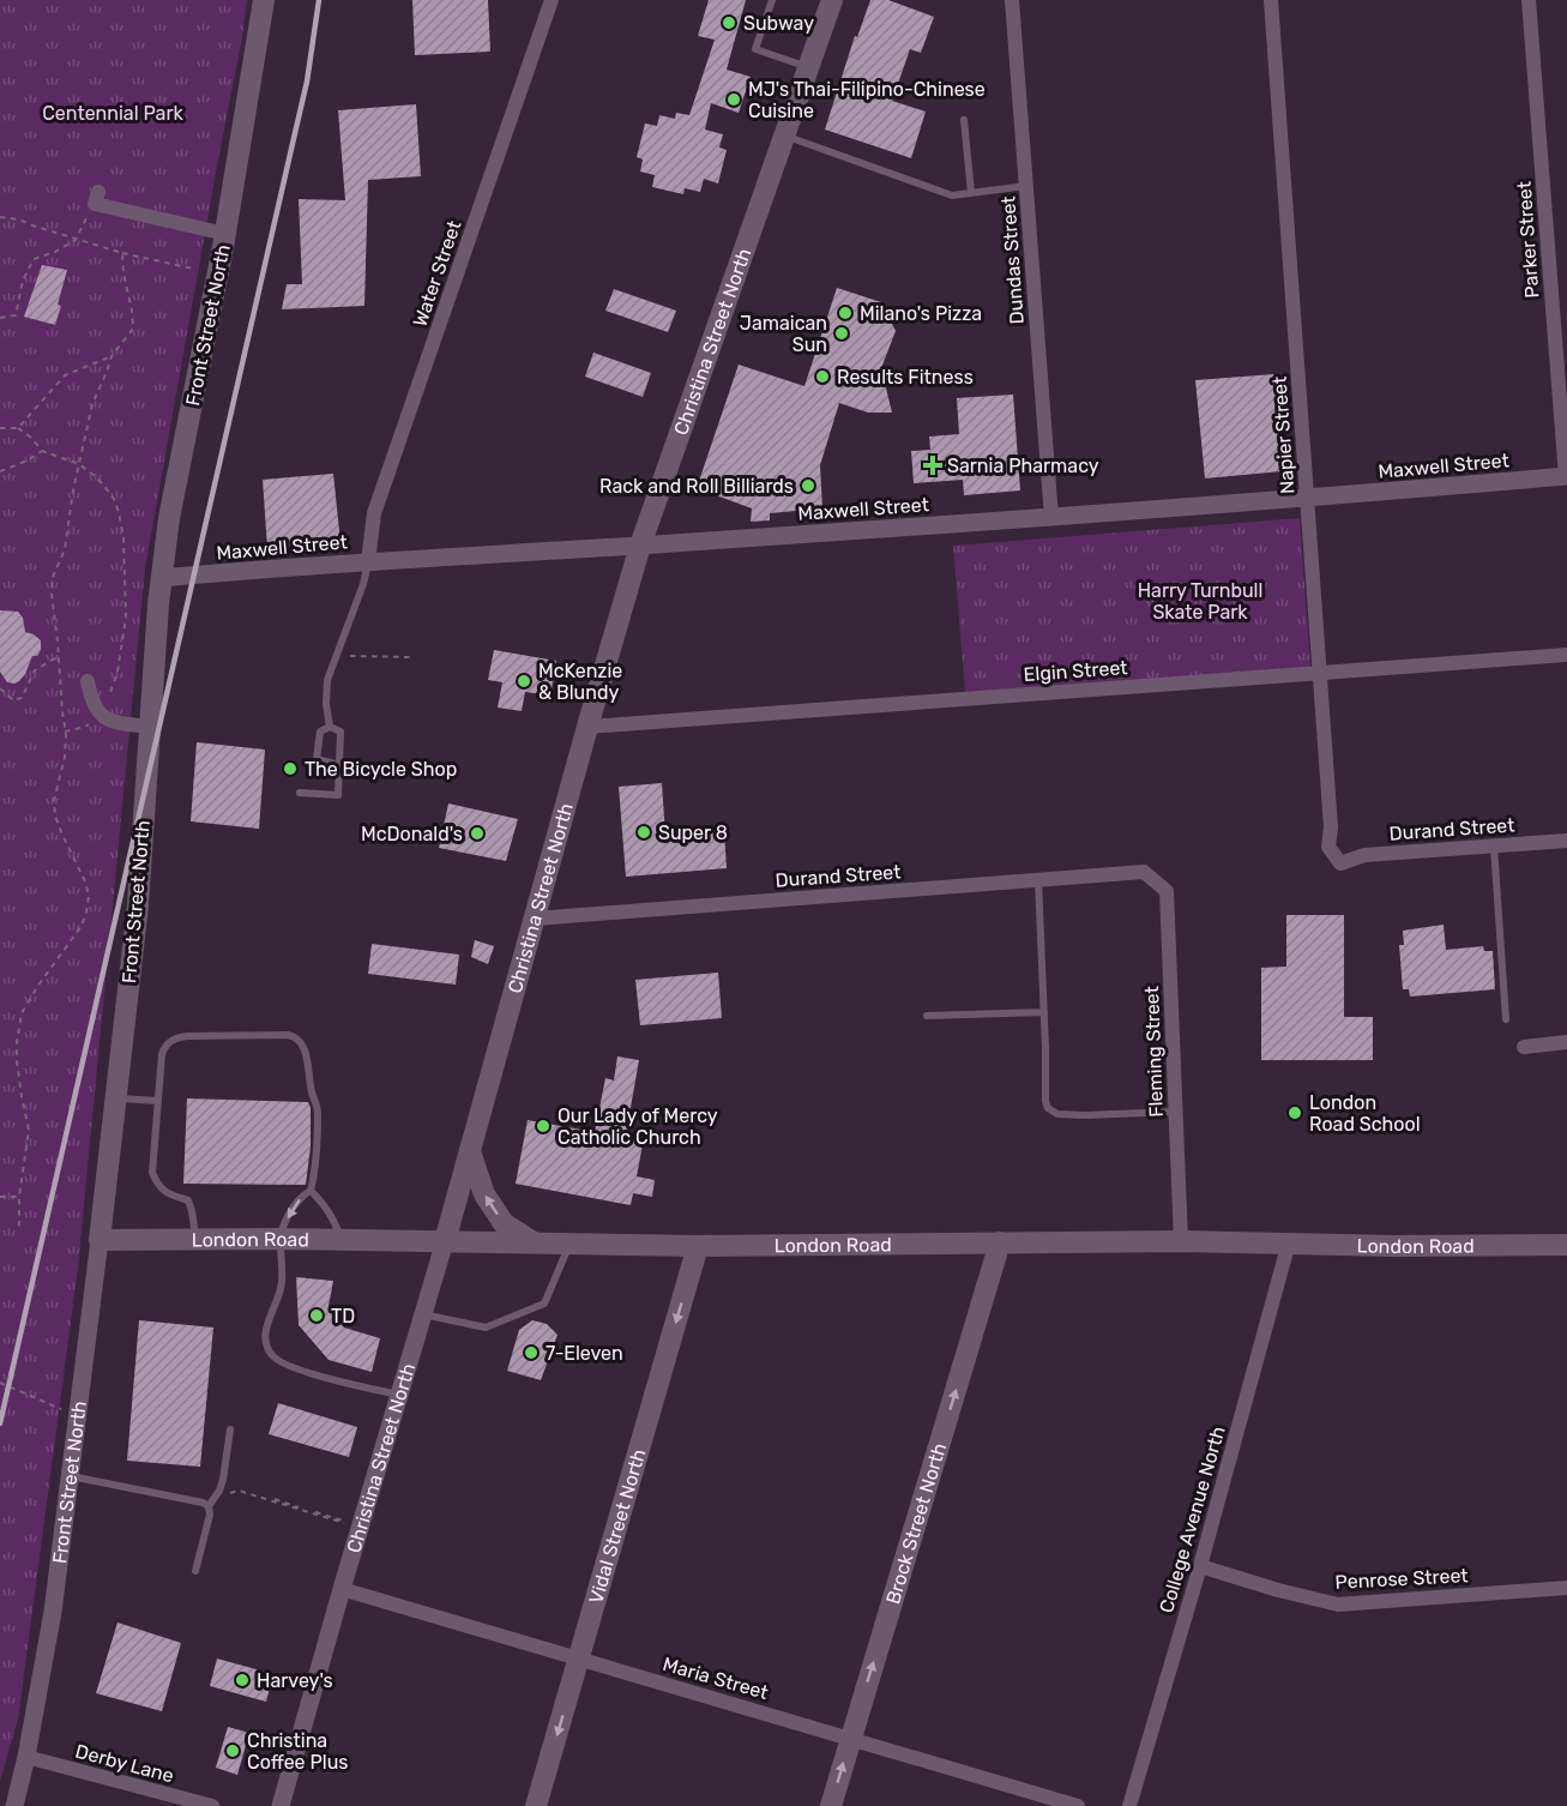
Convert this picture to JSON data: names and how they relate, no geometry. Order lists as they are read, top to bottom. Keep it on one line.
{"streets":{"main road":["Front Street North","Christina Street North","London Road","Brock Street North","Vidal Street North"],"street":["Parker Street","Dundas Street","Water Street","Napier Street","Maxwell Street","Elgin Street","Durand Street","Fleming Street","College Avenue North","Penrose Street","Maria Street","Derby Lane"]},"crossings":[["Parker Street","Maxwell Street"],["Dundas Street","Maxwell Street"],["Water Street","Maxwell Street"],["Front Street North","Maxwell Street"],["Front Street North","London Road"],["Front Street North","Derby Lane"],["Christina Street North","Maxwell Street"],["Christina Street North","Elgin Street"],["Christina Street North","Durand Street"],["Christina Street North","London Road"],["Christina Street North","Maria Street"],["Napier Street","Maxwell Street"],["Napier Street","Elgin Street"],["Napier Street","Durand Street"],["Durand Street","Fleming Street"],["Fleming Street","London Road"],["London Road","College Avenue North"],["London Road","Brock Street North"],["London Road","Vidal Street North"],["College Avenue North","Penrose Street"],["Brock Street North","Maria Street"],["Vidal Street North","Maria Street"]],"one_way":["Brock Street North","Vidal Street North"],"parks":["Centennial Park","Harry Turnbull Skate Park"],"places":{"other":["Subway","MJ's Thai-Filipino-Chinese Cuisine","Milano's Pizza","Jamaican Sun","Results Fitness","Rack and Roll Billiards","McKenzie & Blundy","The Bicycle Shop","Super 8","McDonald's","London Road School","Our Lady of Mercy Catholic Church","TD","7-Eleven","Harvey's","Christina Coffee Plus"],"health":["Sarnia Pharmacy"]}}
